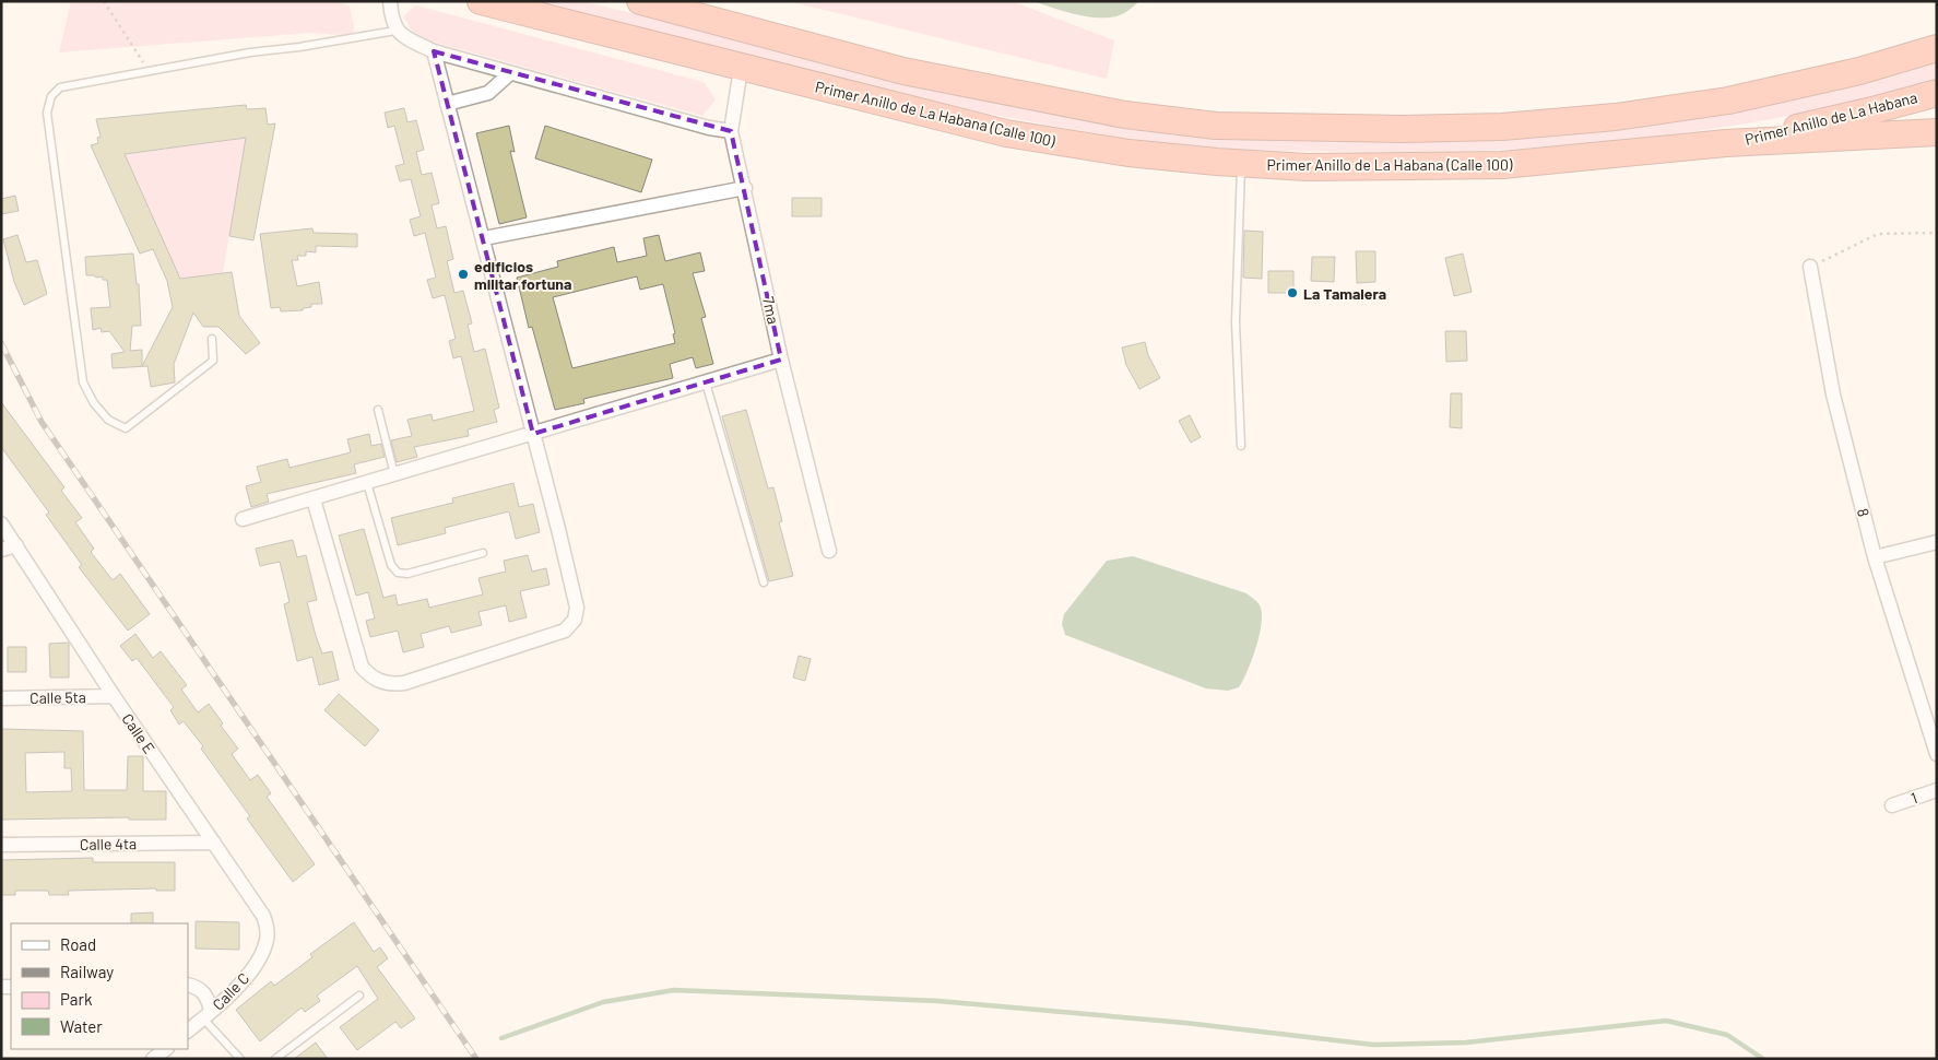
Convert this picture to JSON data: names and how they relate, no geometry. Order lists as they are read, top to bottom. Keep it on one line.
{"streets":{"highway":["Primer Anillo de La Habana (Calle 100)","Primer Anillo de La Habana"],"street":["7ma","8","Calle 5ta","Calle E","1","Calle 4ta","Calle C"]},"crossings":[["Primer Anillo de La Habana (Calle 100)","Primer Anillo de La Habana"],["Primer Anillo de La Habana (Calle 100)","7ma"],["Calle 5ta","Calle E"],["Calle E","Calle 4ta"],["Calle E","Calle C"]],"places":["edificios militar fortuna","La Tamalera"],"legend":["Road","Railway","Park","Water"]}
